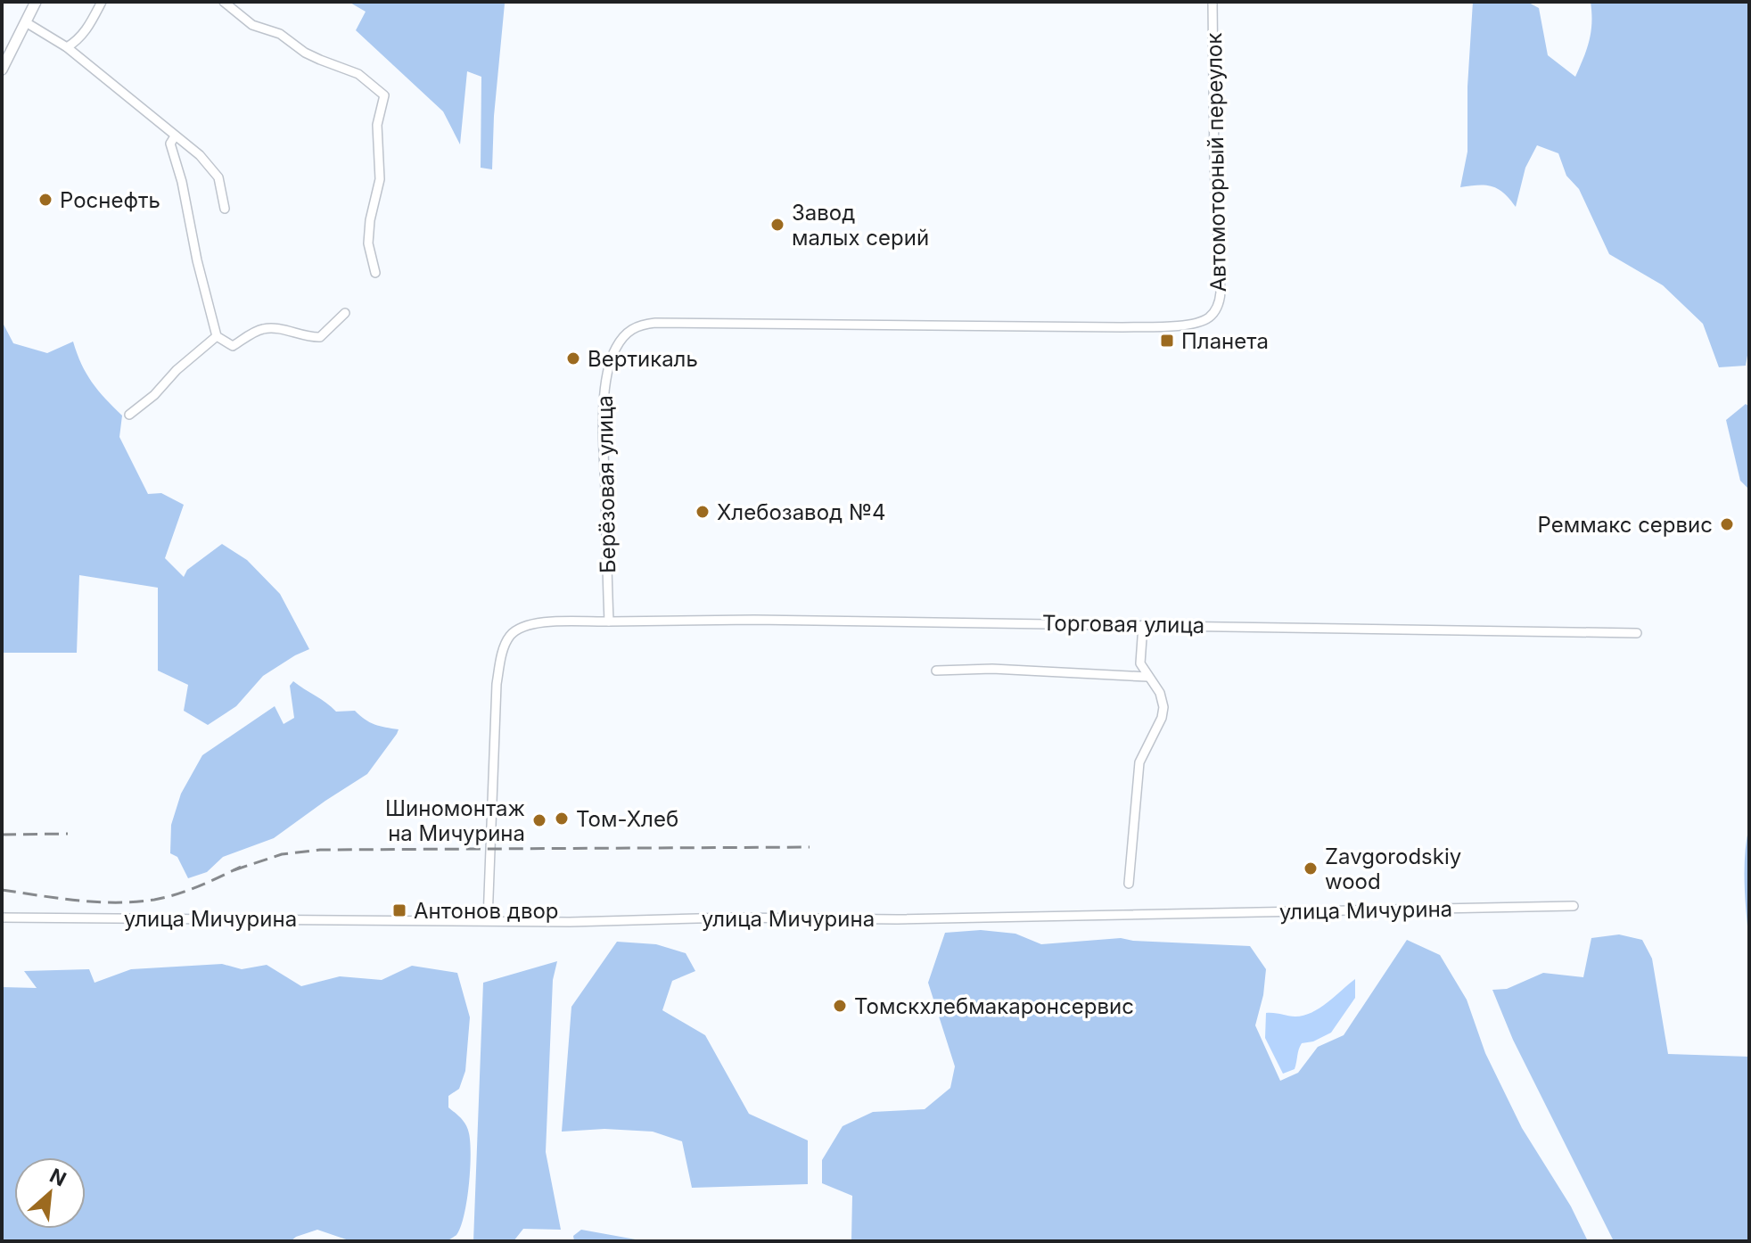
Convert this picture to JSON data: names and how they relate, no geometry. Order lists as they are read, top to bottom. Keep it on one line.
{"streets":{"street":["Автомоторный переулок","Берёзовая улица","Торговая улица","улица Мичурина"]},"crossings":[["Автомоторный переулок","Берёзовая улица"],["Берёзовая улица","Торговая улица"]],"places":{"other":["Роснефть","Завод малых серий","Вертикаль","Хлебозавод №4","Реммакс сервис","Том-Хлеб","Шиномонтаж на Мичурина","Zavgorodskiy wood","Томскхлебмакаронсервис"],"transit":["Планета","Антонов двор"]},"north":"top right"}
